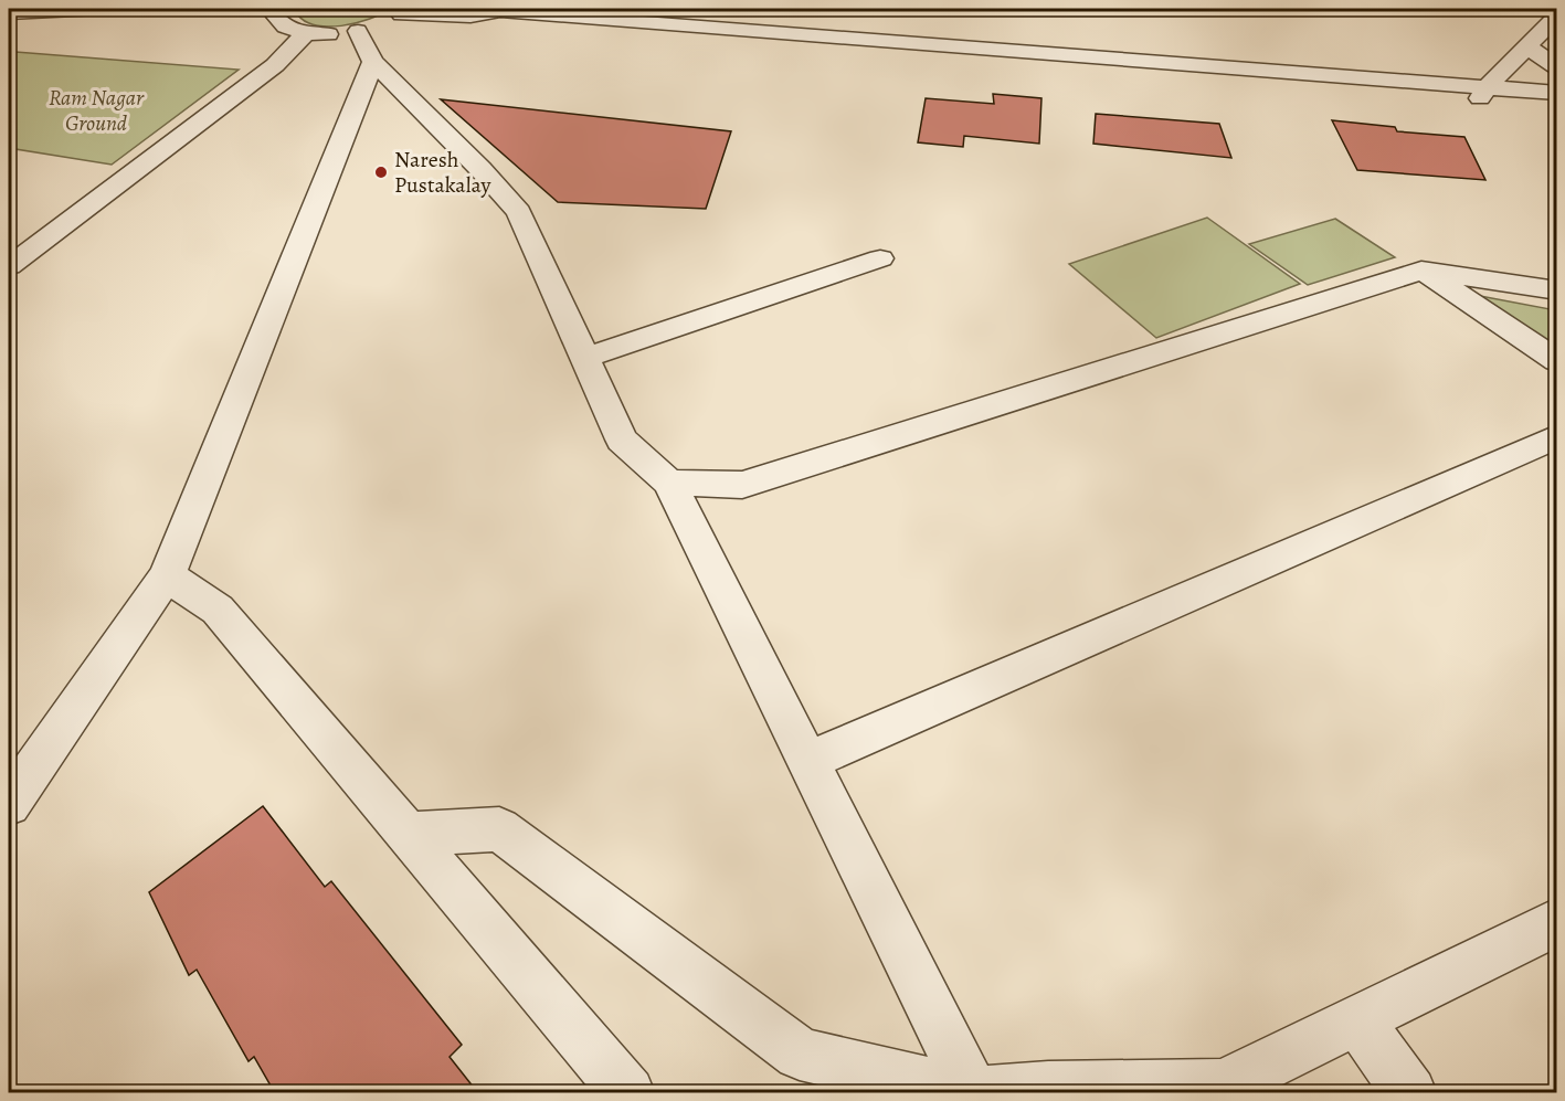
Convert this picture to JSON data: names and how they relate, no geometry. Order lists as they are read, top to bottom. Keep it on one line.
{"parks":["Ram Nagar Ground"],"places":["Naresh Pustakalay"]}
